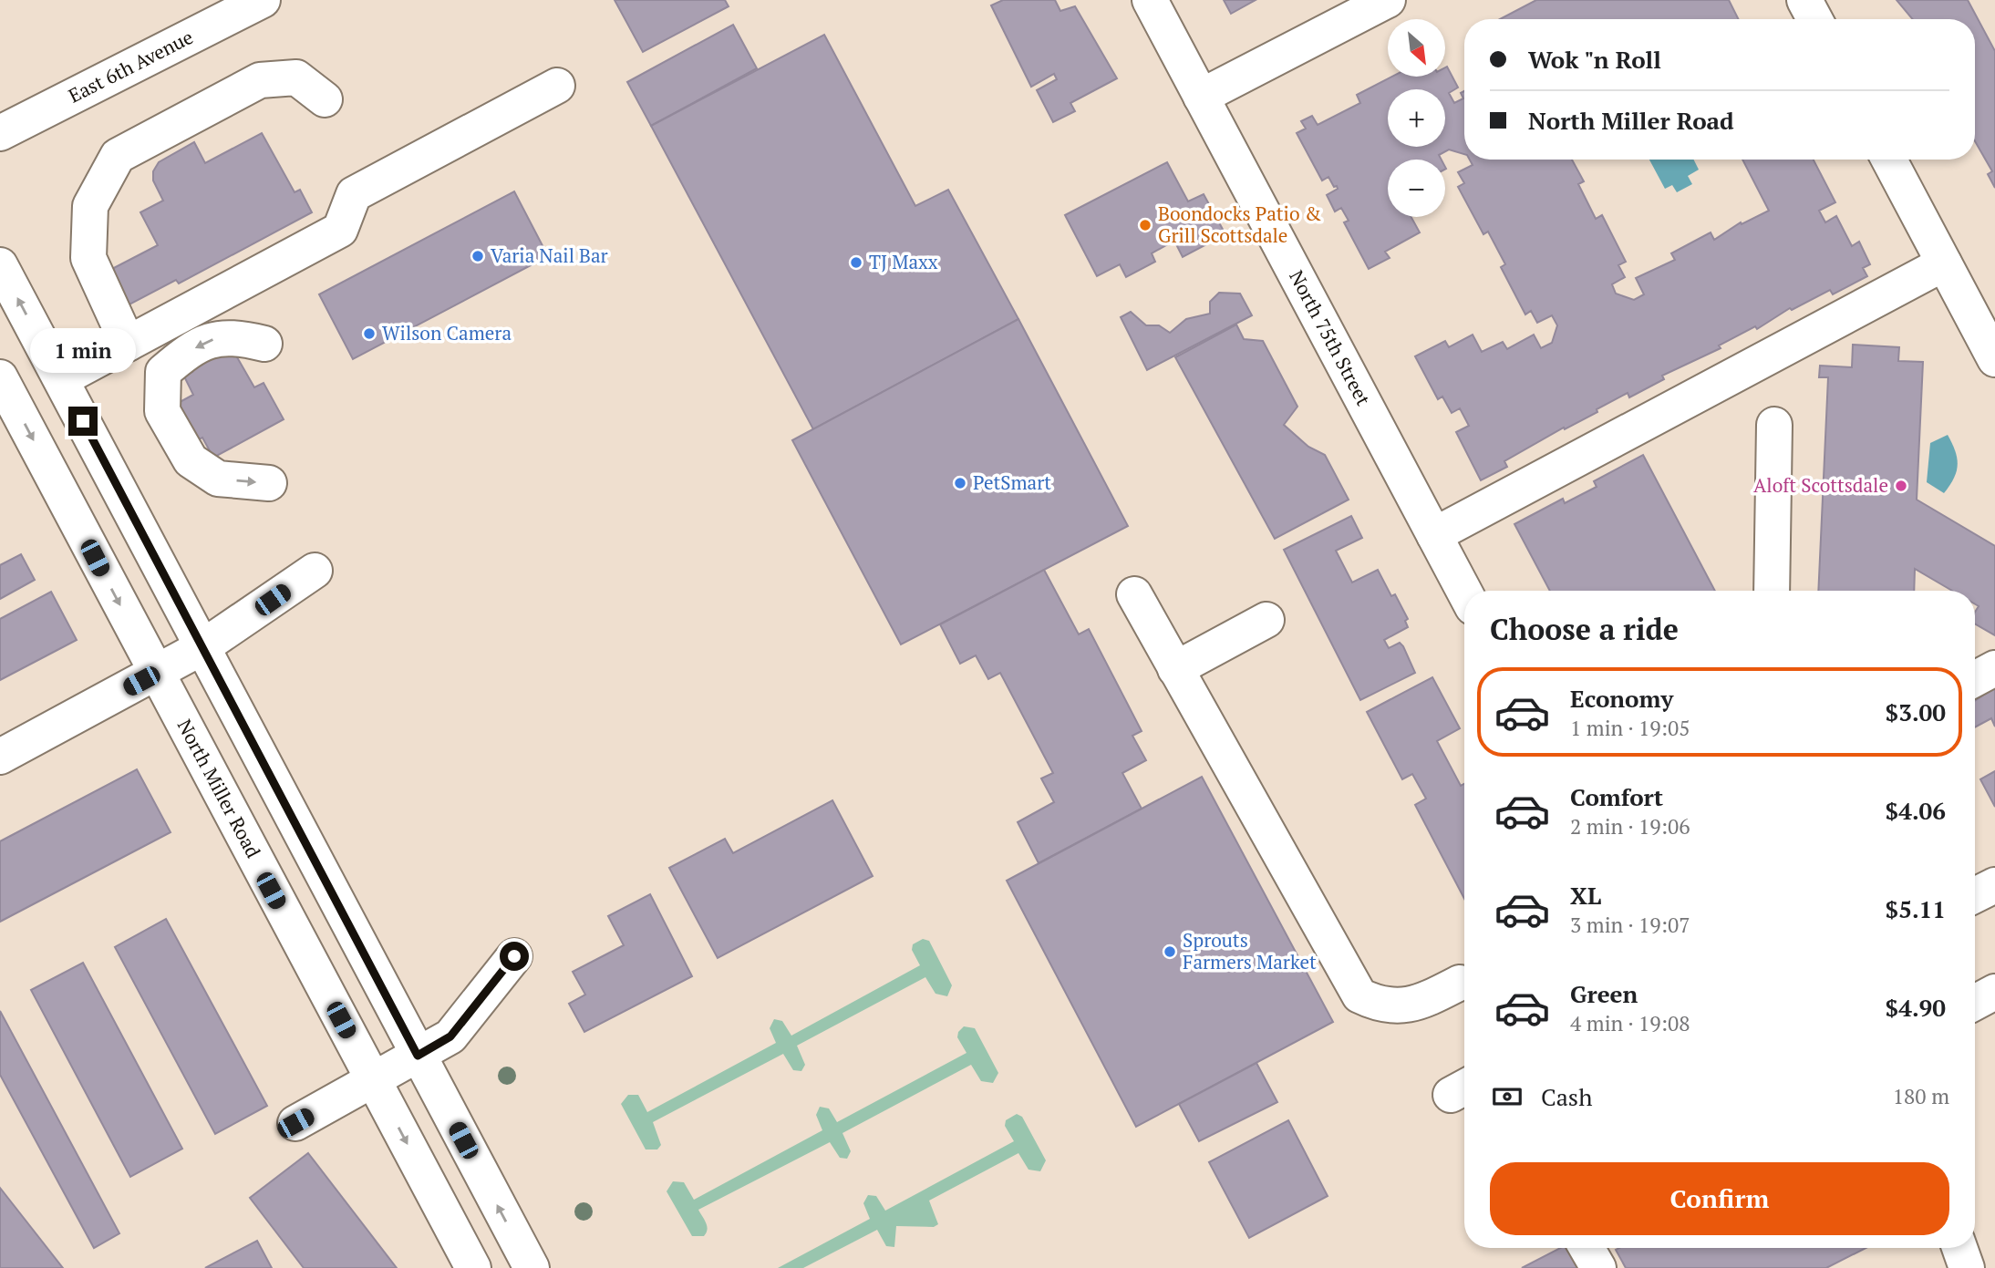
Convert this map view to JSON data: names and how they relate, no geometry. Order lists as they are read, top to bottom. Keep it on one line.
{"streets":{"street":["East 6th Avenue","North 75th Street","North Miller Road"]},"places":["Boondocks Patio & Grill Scottsdale","Varia Nail Bar","TJ Maxx","Wilson Camera","PetSmart","Aloft Scottsdale","Sprouts Farmers Market"],"north":"bottom right","page":{"map_buttons":["+","−"],"banner":["Wok \"n Roll","North Miller Road"],"bubble":"1 min","heading":"Choose a ride","list":[{"name":"Economy","note":"1 min · 19:05","value":"$3.00"},{"name":"Comfort","note":"2 min · 19:06","value":"$4.06"},{"name":"XL","note":"3 min · 19:07","value":"$5.11"},{"name":"Green","note":"4 min · 19:08","value":"$4.90"}],"pay":["Cash","180 m"],"buttons":"Confirm"}}
